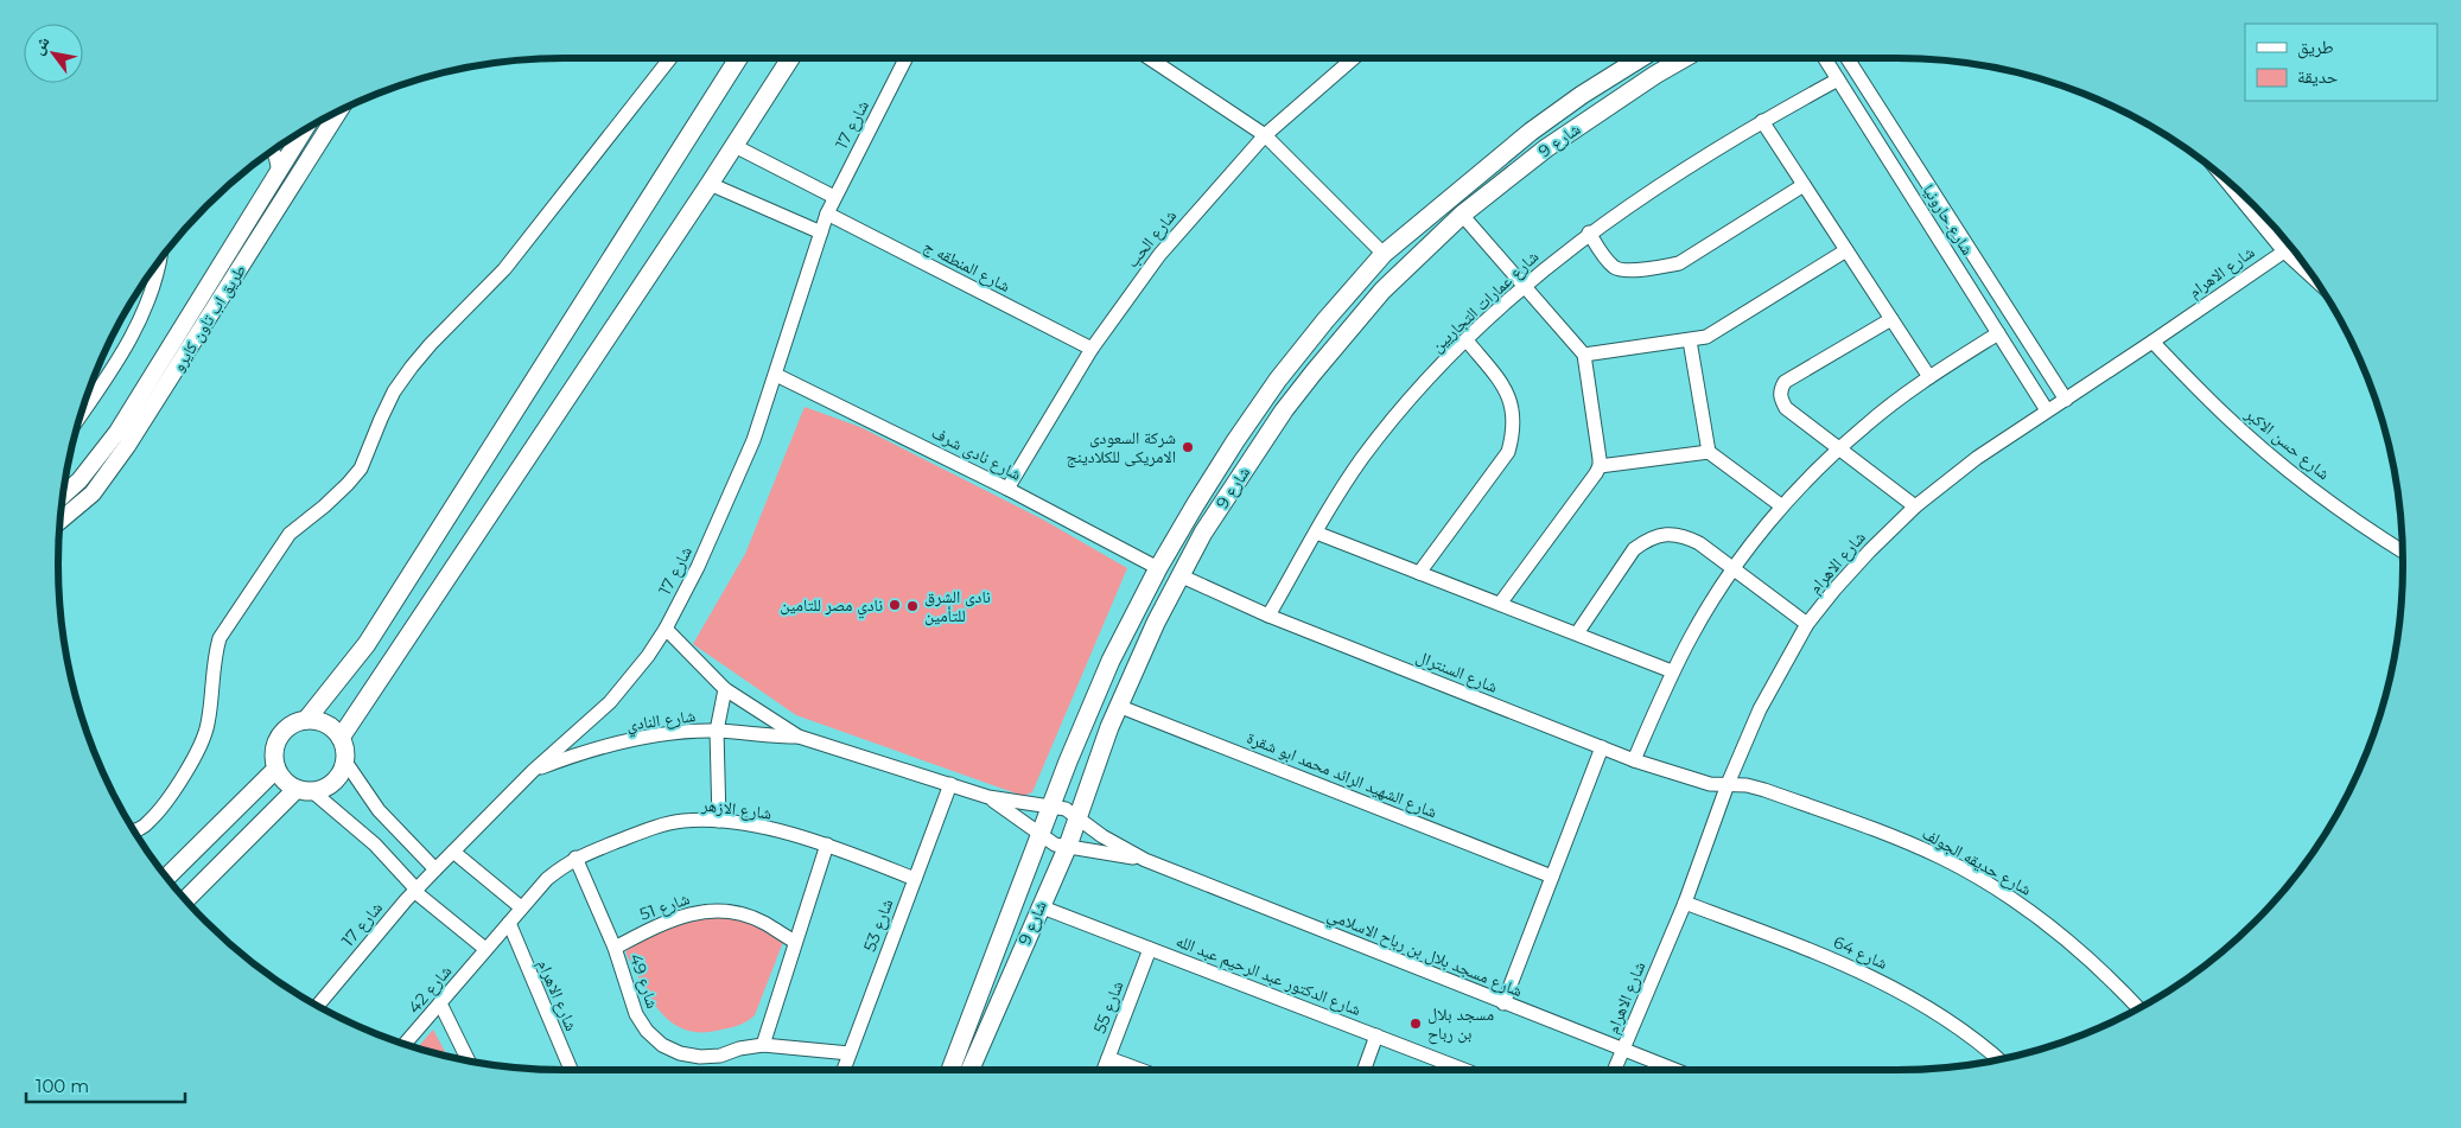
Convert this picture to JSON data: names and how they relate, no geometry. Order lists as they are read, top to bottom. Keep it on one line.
{"streets":{"main road":["شارع 9"],"street":["شارع 17","شارع حارونيا","شارع الحب","شارع المنطقه ج","شارع الاهرام","شارع عمارات التجاريين","طريق اب تاون كايرو","شارع حسن الاكبر","شارع نادى شرف","شارع السنترال","شارع النادي","شارع الشهيد الرائد محمد ابو شقرة","شارع الازهر","شارع حديقه الجولف","شارع 51","شارع 53","شارع مسجد بلال بن رباح الاسلامي","شارع 64","شارع الدكتور عبد الرحيم عبد الله","شارع 49","شارع 42","شارع 55"]},"crossings":[["شارع 17","شارع المنطقه ج"],["شارع 17","شارع نادى شرف"],["شارع 17","شارع النادي"],["شارع 9","شارع نادى شرف"],["شارع 9","شارع السنترال"],["شارع 9","شارع النادي"],["شارع 9","شارع الشهيد الرائد محمد ابو شقرة"],["شارع 9","شارع مسجد بلال بن رباح الاسلامي"],["شارع 9","شارع الدكتور عبد الرحيم عبد الله"],["شارع حارونيا","شارع الاهرام"],["شارع حارونيا","شارع عمارات التجاريين"],["شارع الحب","شارع المنطقه ج"],["شارع الحب","شارع نادى شرف"],["شارع الاهرام","شارع حسن الاكبر"],["شارع الاهرام","شارع السنترال"],["شارع الاهرام","شارع الازهر"],["شارع الاهرام","شارع حديقه الجولف"],["شارع الاهرام","شارع مسجد بلال بن رباح الاسلامي"],["شارع الاهرام","شارع 64"],["شارع عمارات التجاريين","شارع السنترال"],["شارع السنترال","شارع حديقه الجولف"],["شارع النادي","شارع 53"],["شارع النادي","شارع مسجد بلال بن رباح الاسلامي"],["شارع الازهر","شارع 53"],["شارع الازهر","شارع 49"],["شارع الازهر","شارع 42"],["شارع 51","شارع 49"],["شارع 53","شارع 49"],["شارع الدكتور عبد الرحيم عبد الله","شارع 55"]],"places":["شركة السعودى الامريكى للكلادينج","نادي مصر للتامين","نادى الشرق للتأمين","مسجد بلال بن رباح"],"legend":["طريق","حديقة"],"scale_bar":"100 m","north":"top left"}
